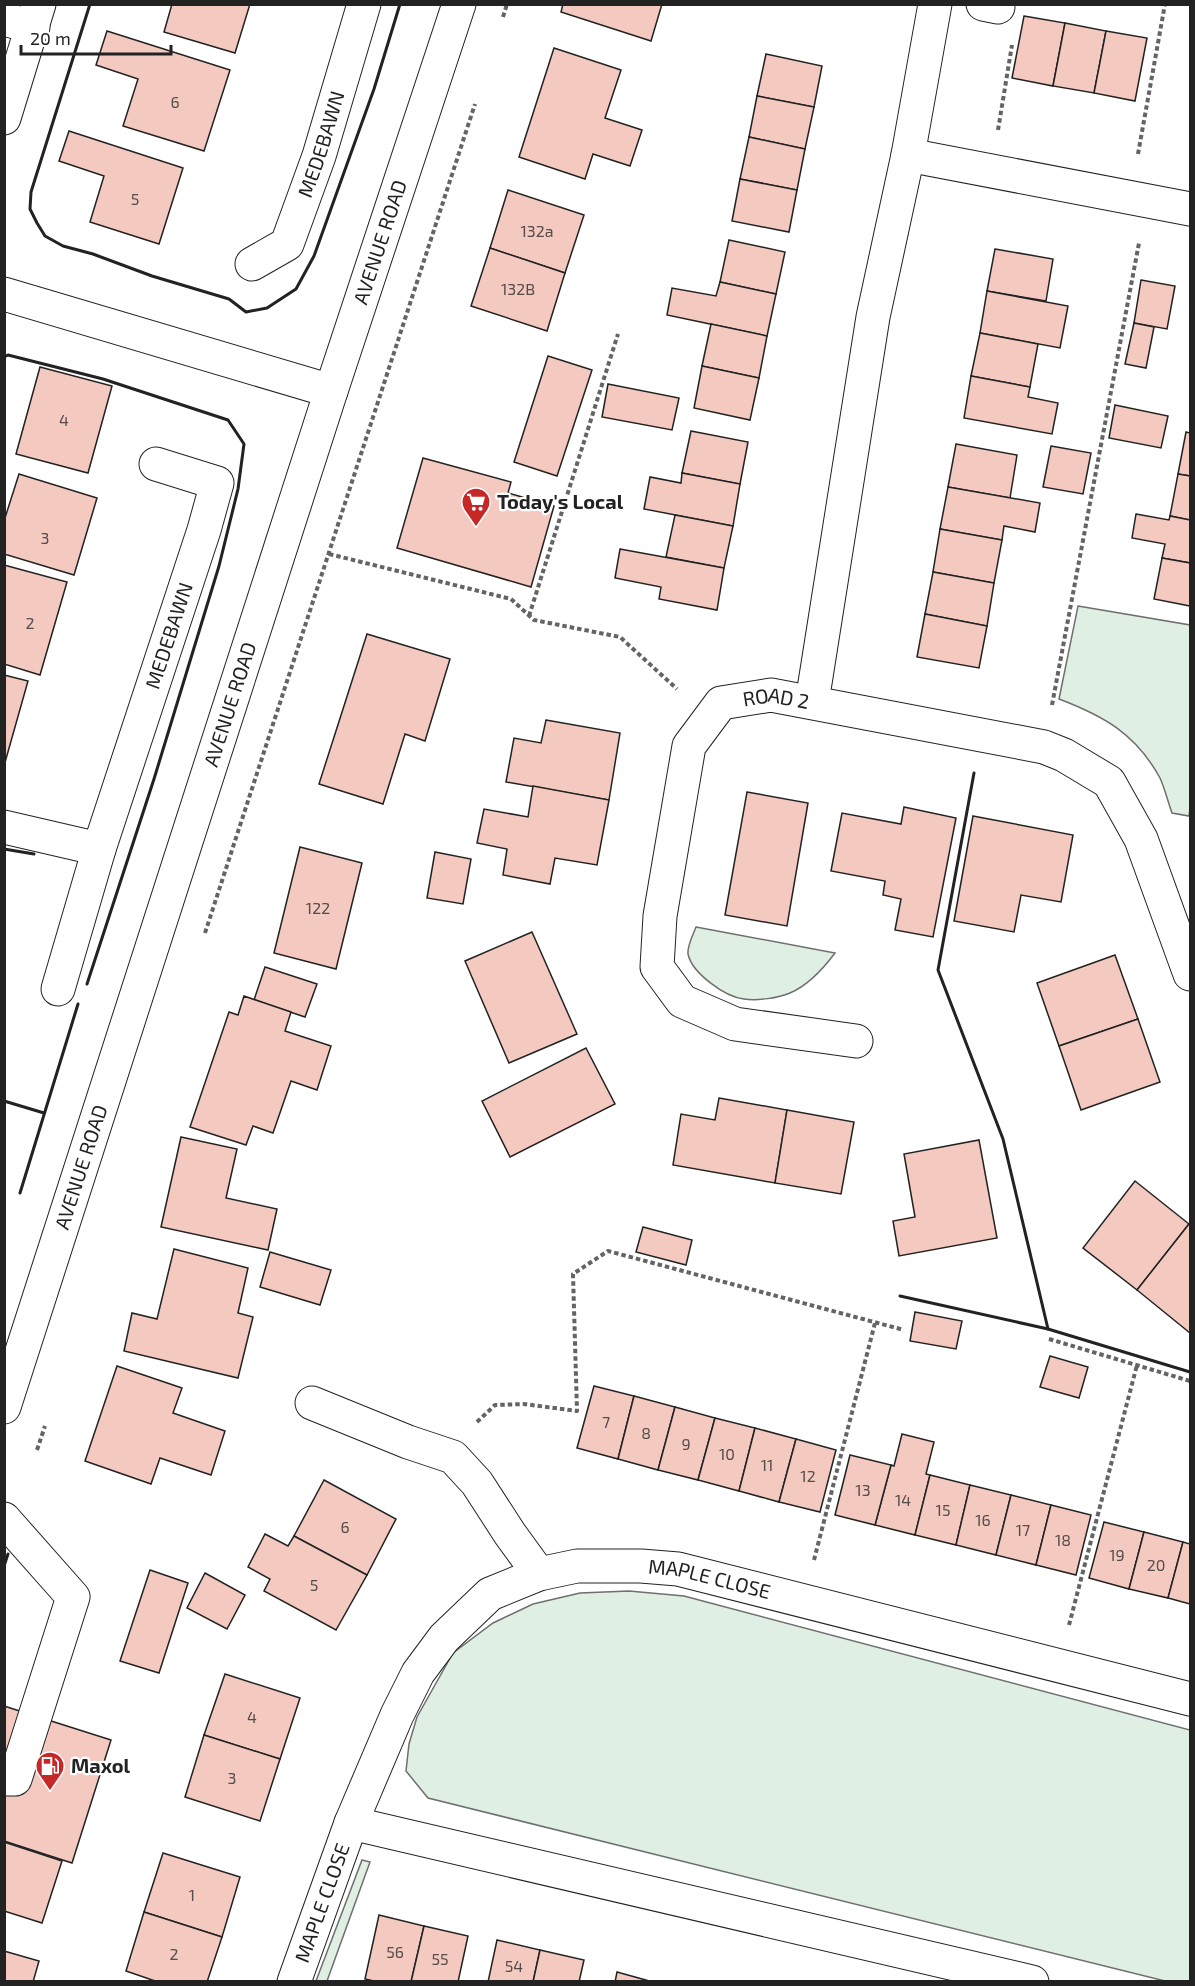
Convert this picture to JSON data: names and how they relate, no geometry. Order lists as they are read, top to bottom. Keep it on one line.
{"streets":{"street":["MEDEBAWN","AVENUE ROAD","ROAD 2","MAPLE CLOSE"]},"places":{"supermarket":["Today's Local"],"fuel station":["Maxol"]},"house_numbers":["6","5","132a","132B","4","3","2","122","7","8","9","10","11","12","13","14","15","16","6","17","18","19","20","5","4","3","1","56","2","55","54"],"scale_bar":"20 m"}
